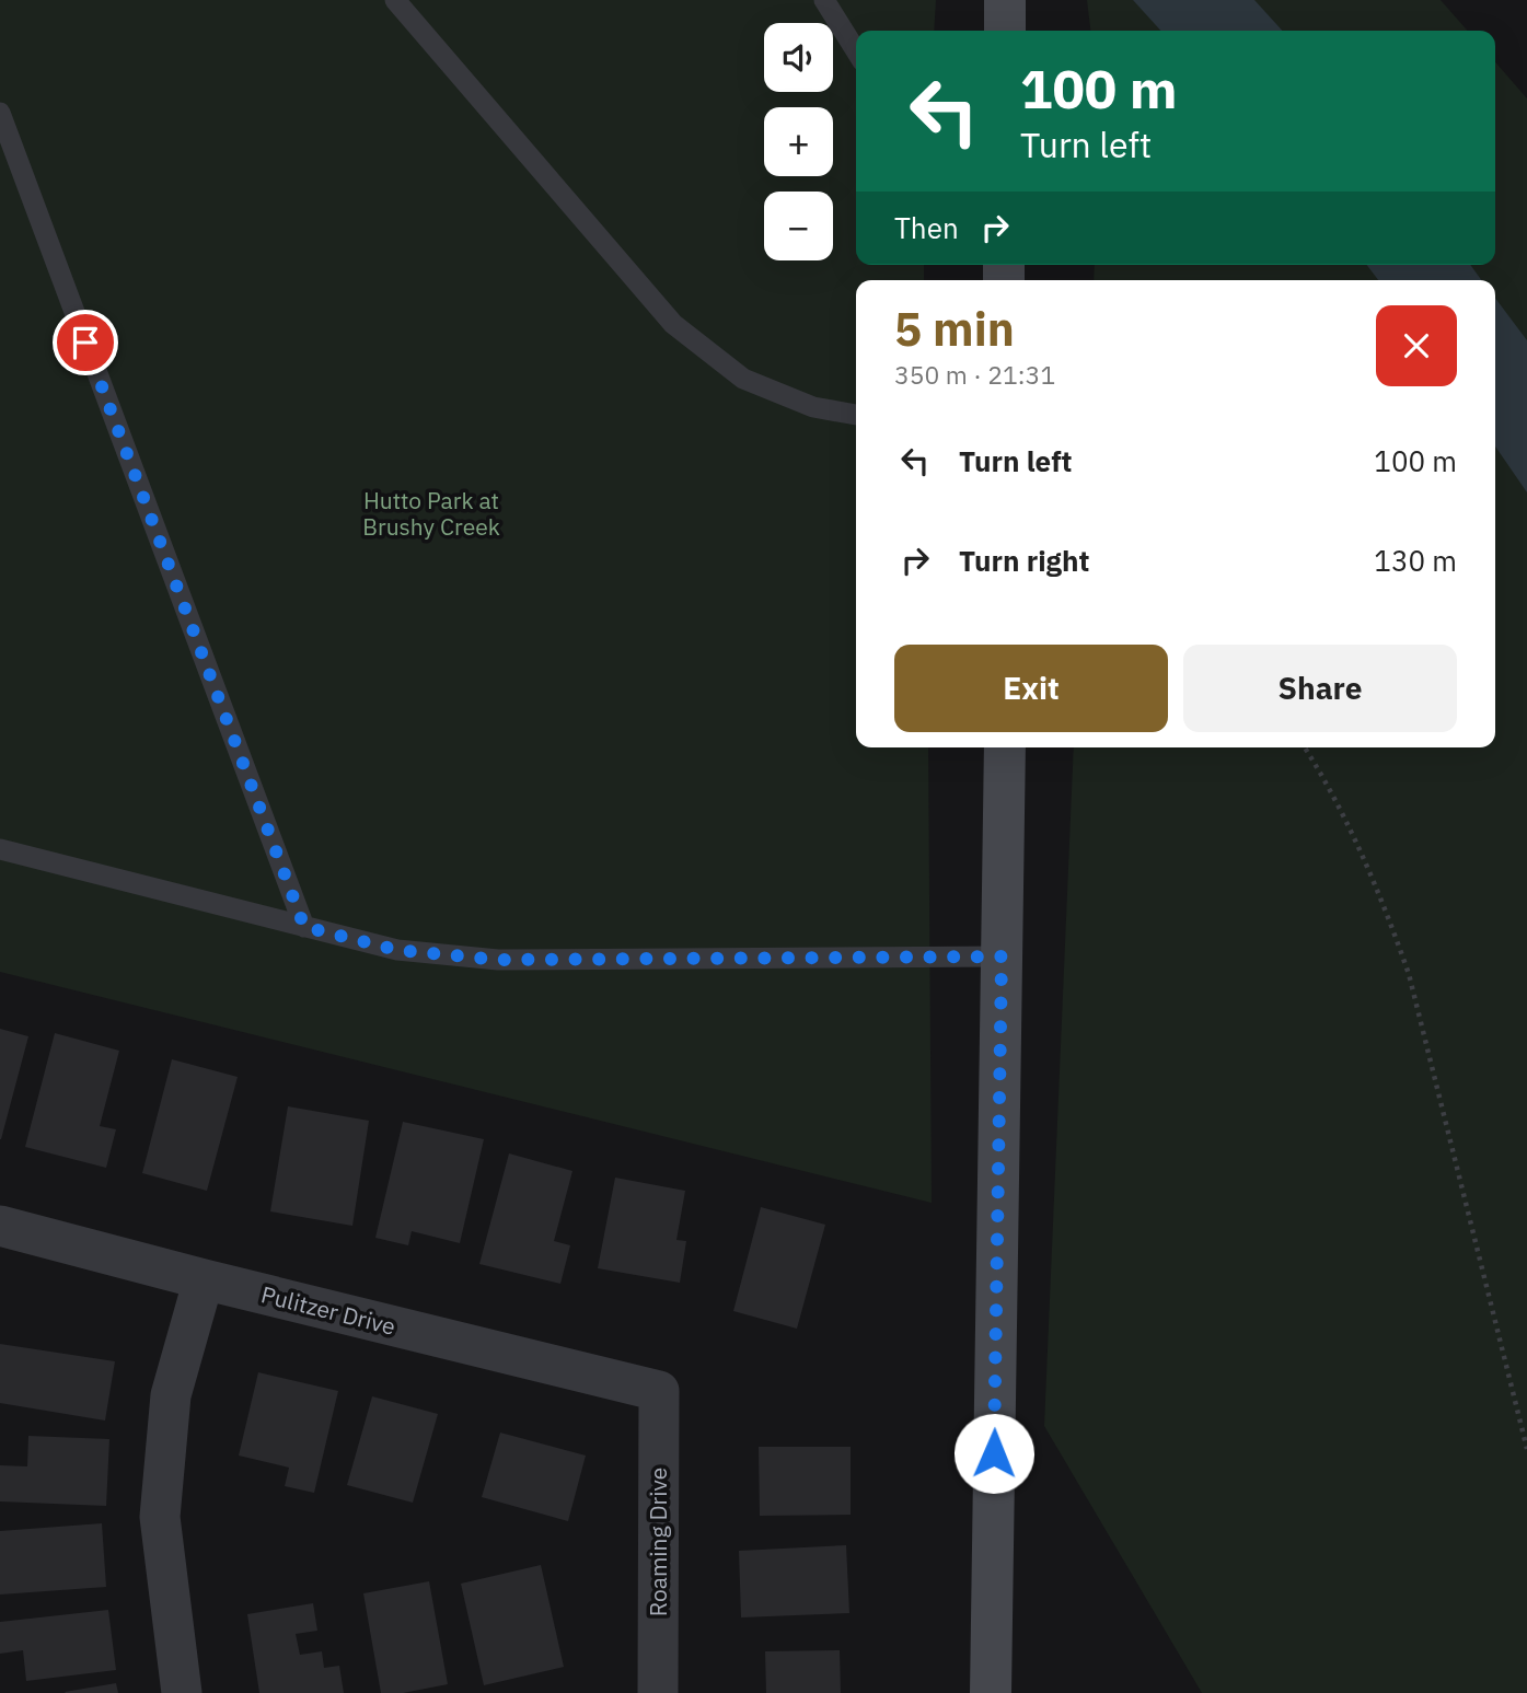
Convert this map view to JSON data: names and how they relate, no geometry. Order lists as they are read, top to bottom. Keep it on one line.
{"streets":{"street":["Pulitzer Drive","Roaming Drive"]},"crossings":[["Pulitzer Drive","Roaming Drive"]],"parks":["Hutto Park at Brushy Creek"],"page":{"map_buttons":["+","−"],"turn":["100 m","Turn left"],"then":"Then","heading":["5 min","350 m · 21:31"],"list":[{"name":"Turn left","value":"100 m"},{"name":"Turn right","value":"130 m"}],"buttons":["Exit","Share"]}}
